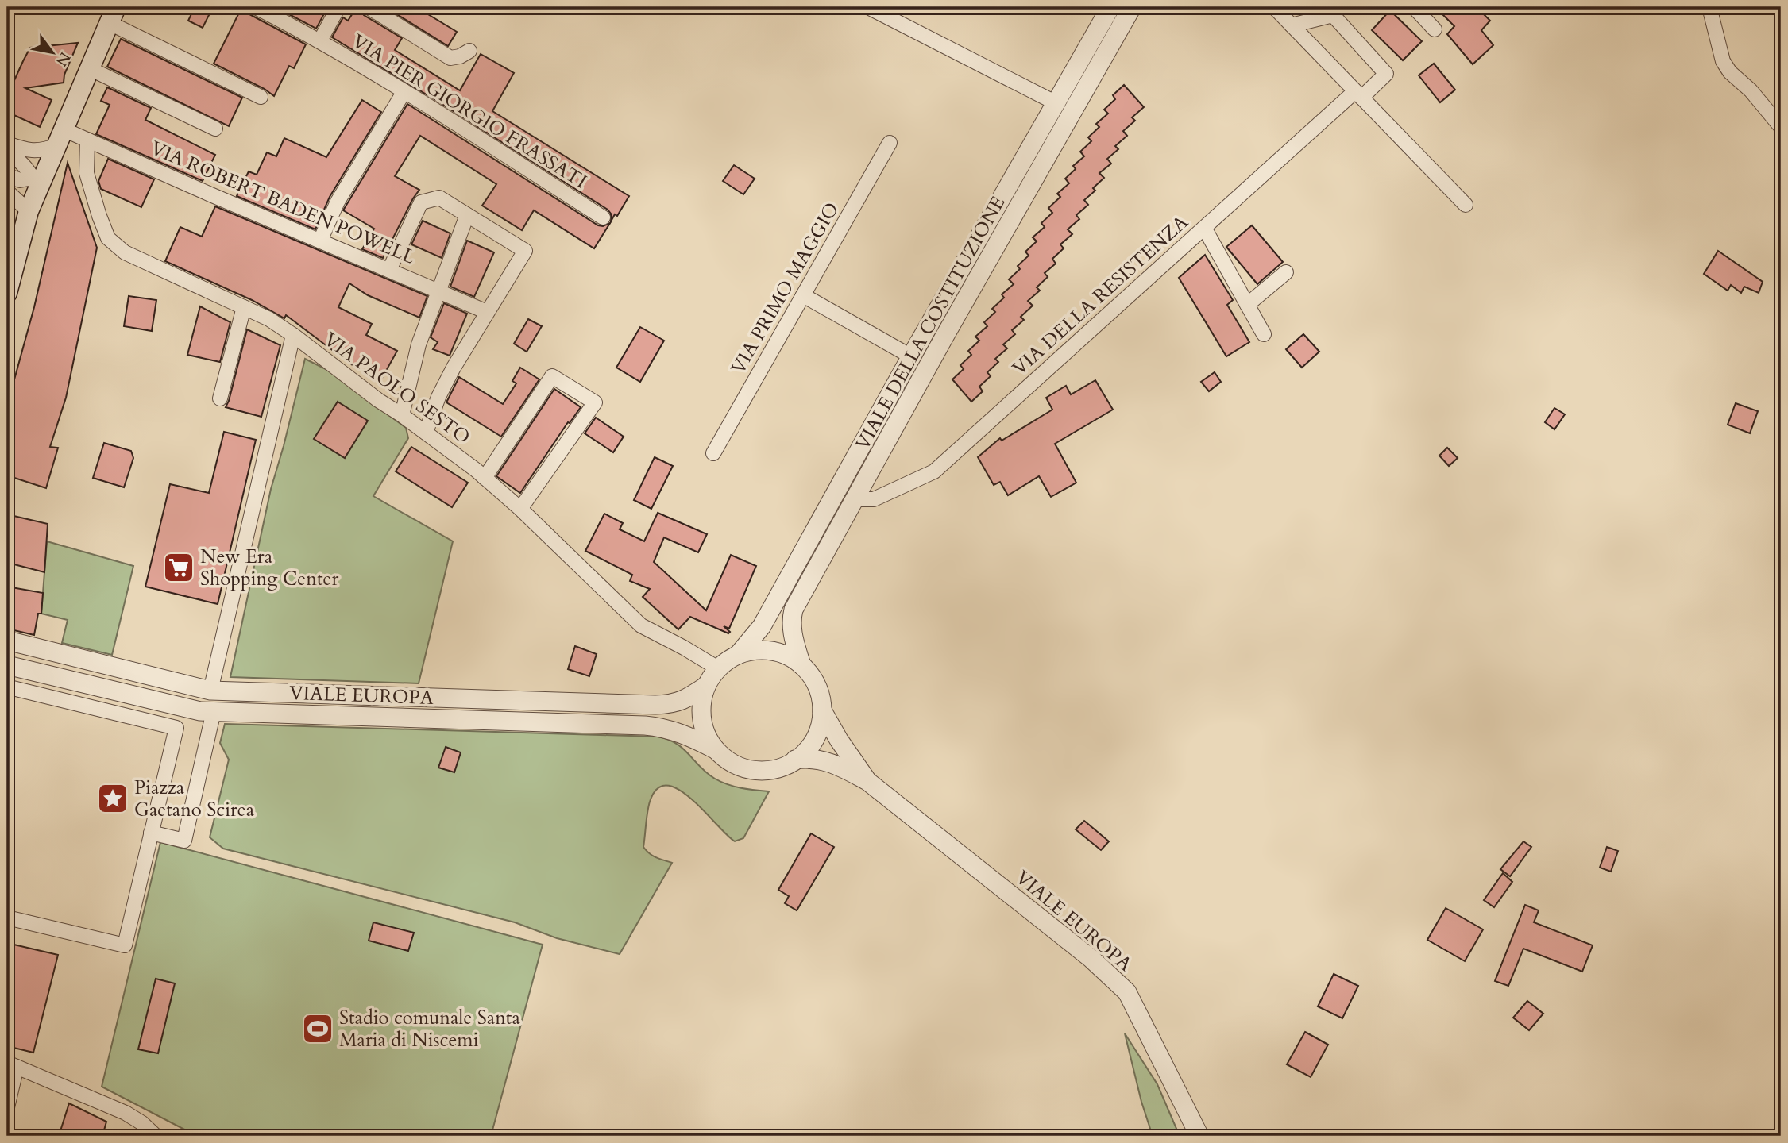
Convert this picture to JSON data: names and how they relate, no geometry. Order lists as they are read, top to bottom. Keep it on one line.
{"streets":{"street":["VIA PIER GIORGIO FRASSATI","VIA ROBERT BADEN POWELL","VIA PRIMO MAGGIO","VIA DELLA RESISTENZA","VIALE DELLA COSTITUZIONE","VIA PAOLO SESTO","VIALE EUROPA"]},"crossings":[["VIA ROBERT BADEN POWELL","VIA PAOLO SESTO"],["VIA DELLA RESISTENZA","VIALE DELLA COSTITUZIONE"],["VIALE DELLA COSTITUZIONE","VIA PAOLO SESTO"],["VIALE DELLA COSTITUZIONE","VIALE EUROPA"],["VIA PAOLO SESTO","VIALE EUROPA"]],"places":{"supermarket":["New Era Shopping Center"],"place":["Piazza Gaetano Scirea"],"sports":["Stadio comunale Santa Maria di Niscemi"]},"north":"bottom right"}
